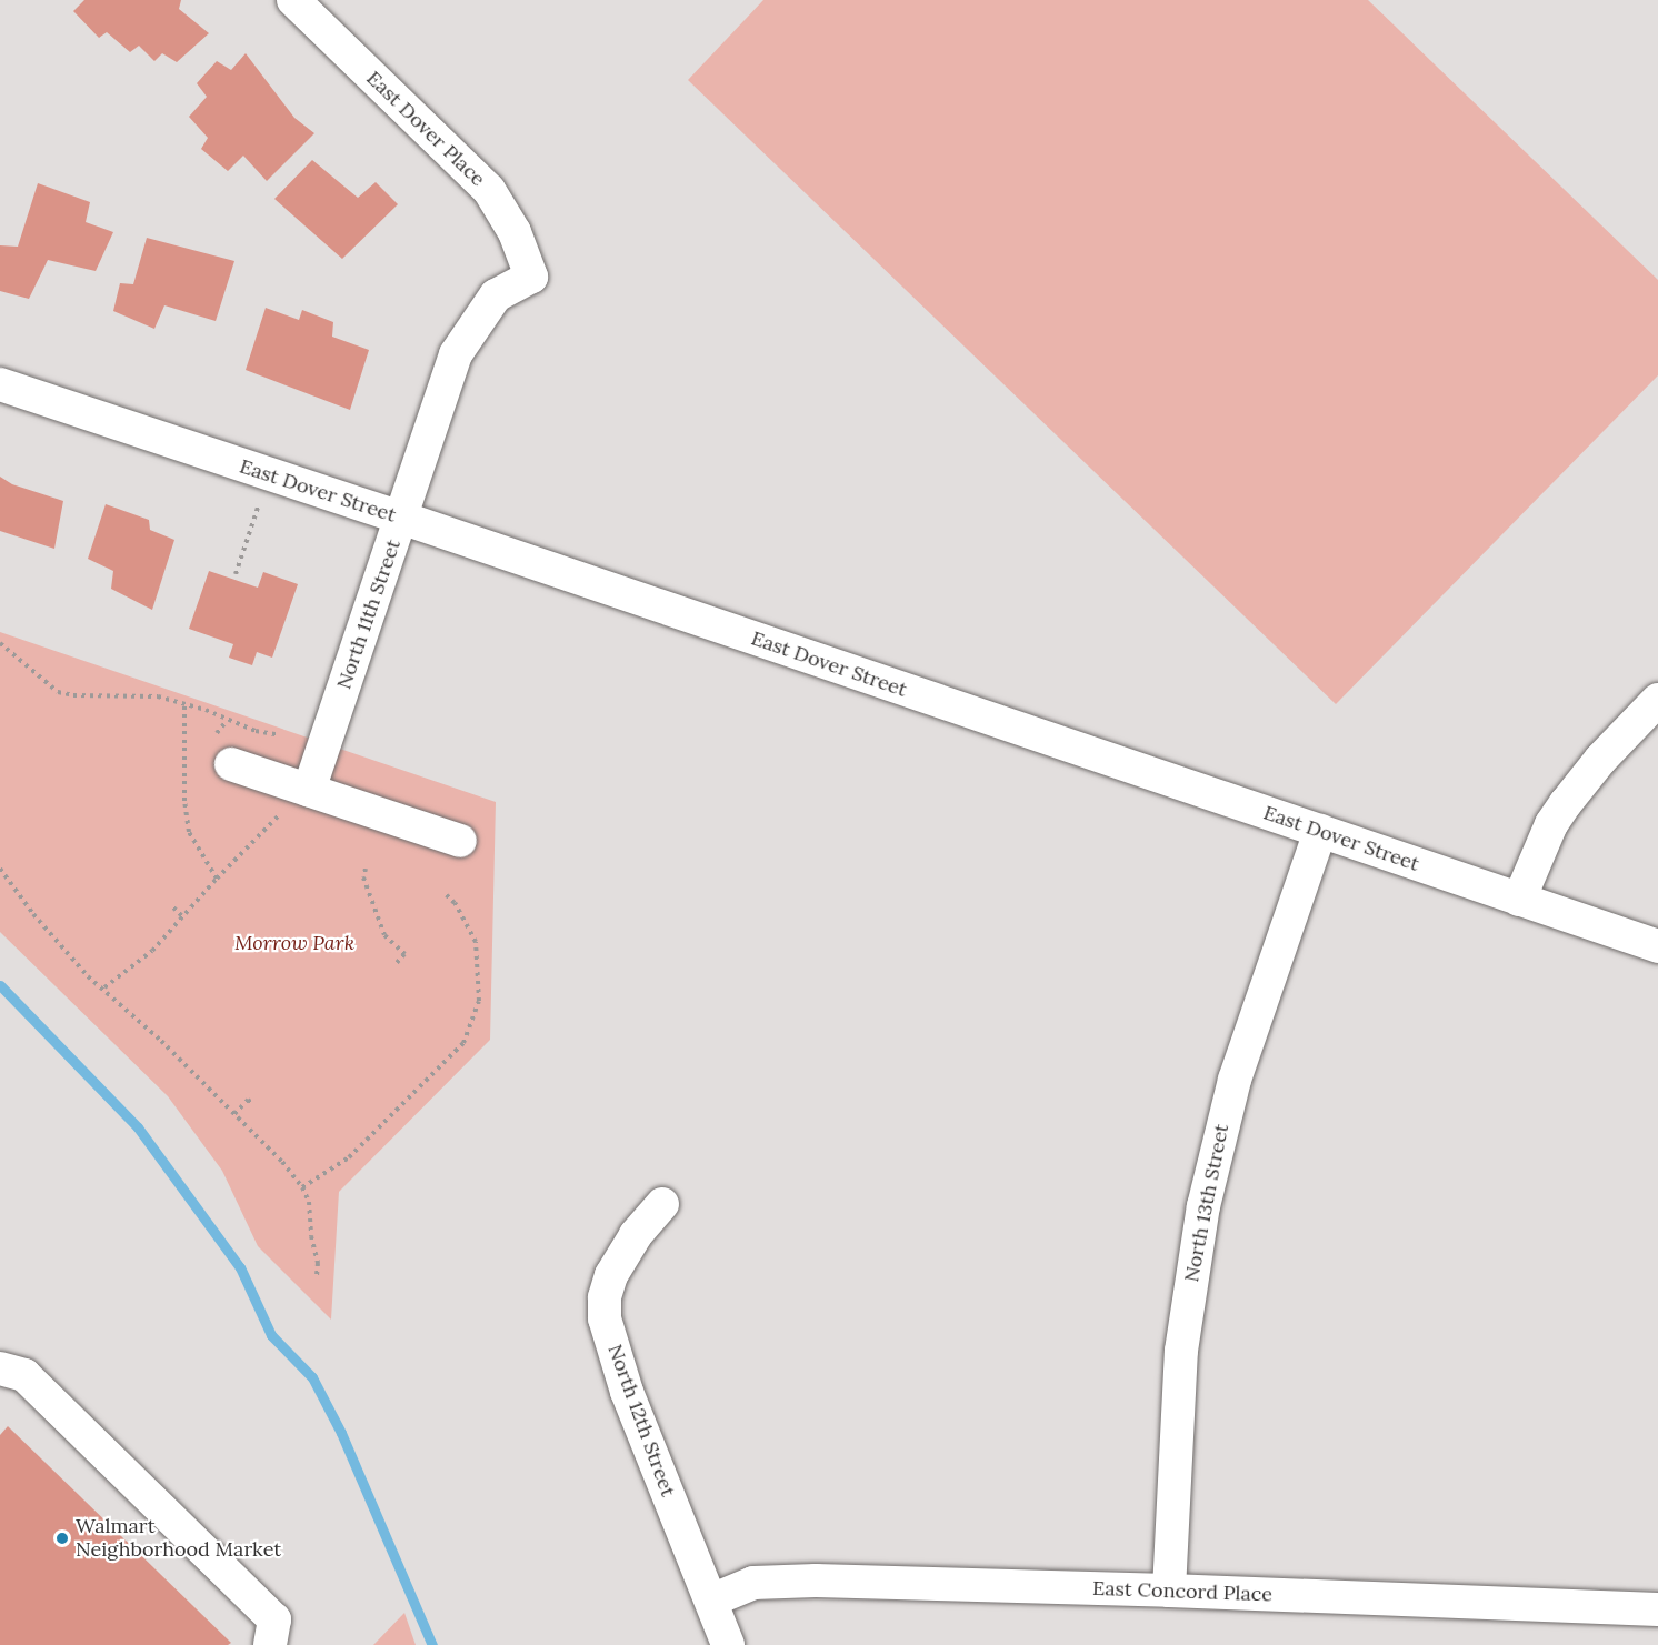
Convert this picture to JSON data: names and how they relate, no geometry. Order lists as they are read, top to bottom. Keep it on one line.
{"streets":{"street":["East Dover Place","East Dover Street","North 11th Street","North 13th Street","North 12th Street","East Concord Place"]},"crossings":[["East Dover Place","North 11th Street"],["East Dover Street","North 11th Street"],["East Dover Street","North 13th Street"],["North 13th Street","East Concord Place"],["North 12th Street","East Concord Place"]],"parks":["Morrow Park"],"places":["Walmart Neighborhood Market"]}
